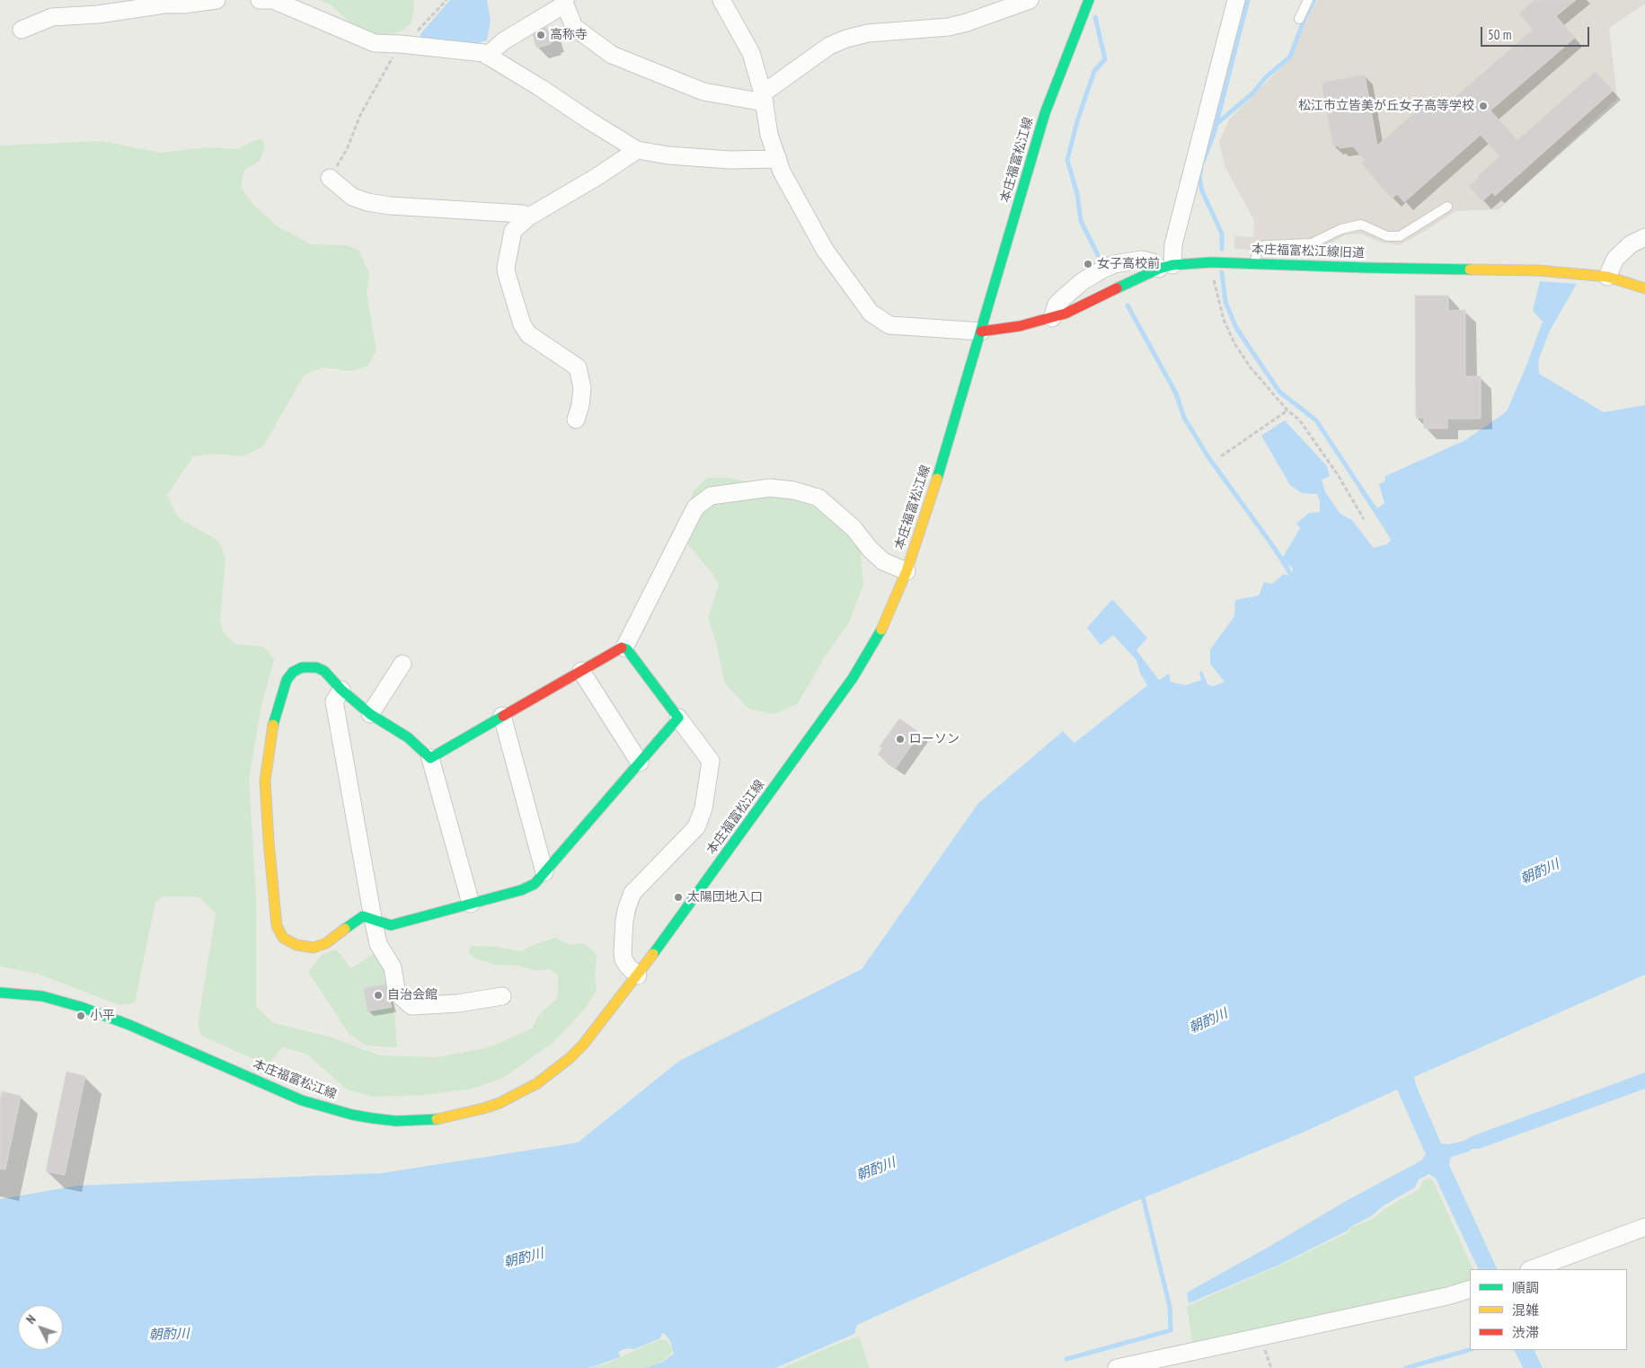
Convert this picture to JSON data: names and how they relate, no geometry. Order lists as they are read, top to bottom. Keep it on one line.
{"streets":{"street":["本庄福富松江線","本庄福富松江線旧道"]},"crossings":[["本庄福富松江線","本庄福富松江線旧道"]],"water":["朝酌川"],"places":["高称寺","松江市立皆美が丘女子高等学校","女子高校前","ローソン","太陽団地入口","自治会館","小平"],"legend":["順調","混雑","渋滞"],"scale_bar":"50 m","north":"top left"}
